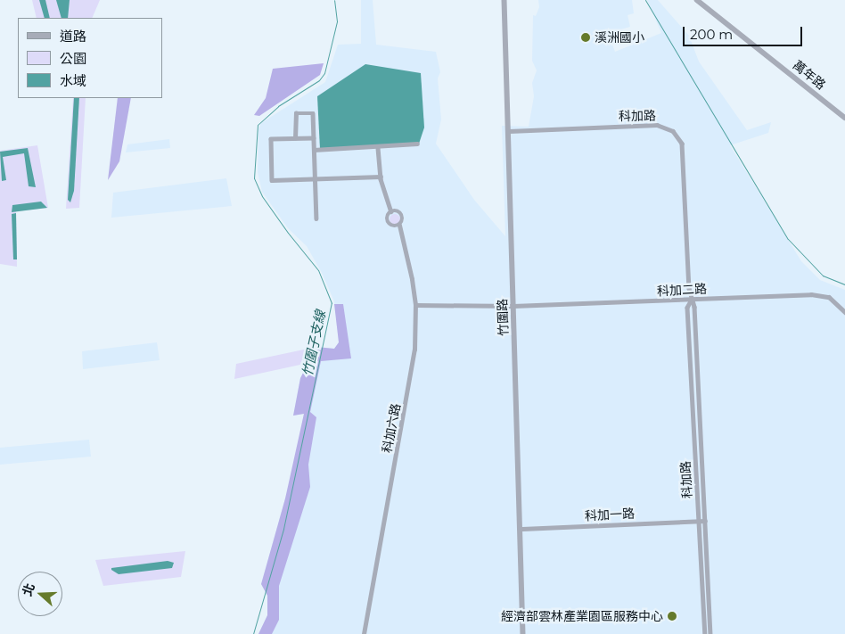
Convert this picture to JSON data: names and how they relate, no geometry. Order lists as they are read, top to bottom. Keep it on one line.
{"streets":{"street":["萬年路","科加路","科加二路","竹圍路","科加六路","科加一路"]},"crossings":[["科加路","科加二路"],["科加路","竹圍路"],["科加路","科加一路"],["科加二路","竹圍路"],["科加二路","科加六路"],["竹圍路","科加一路"]],"water":["竹圍子支線"],"places":["溪洲國小","經濟部雲林產業園區服務中心"],"legend":["道路","公園","水域"],"scale_bar":"200 m","north":"left"}
